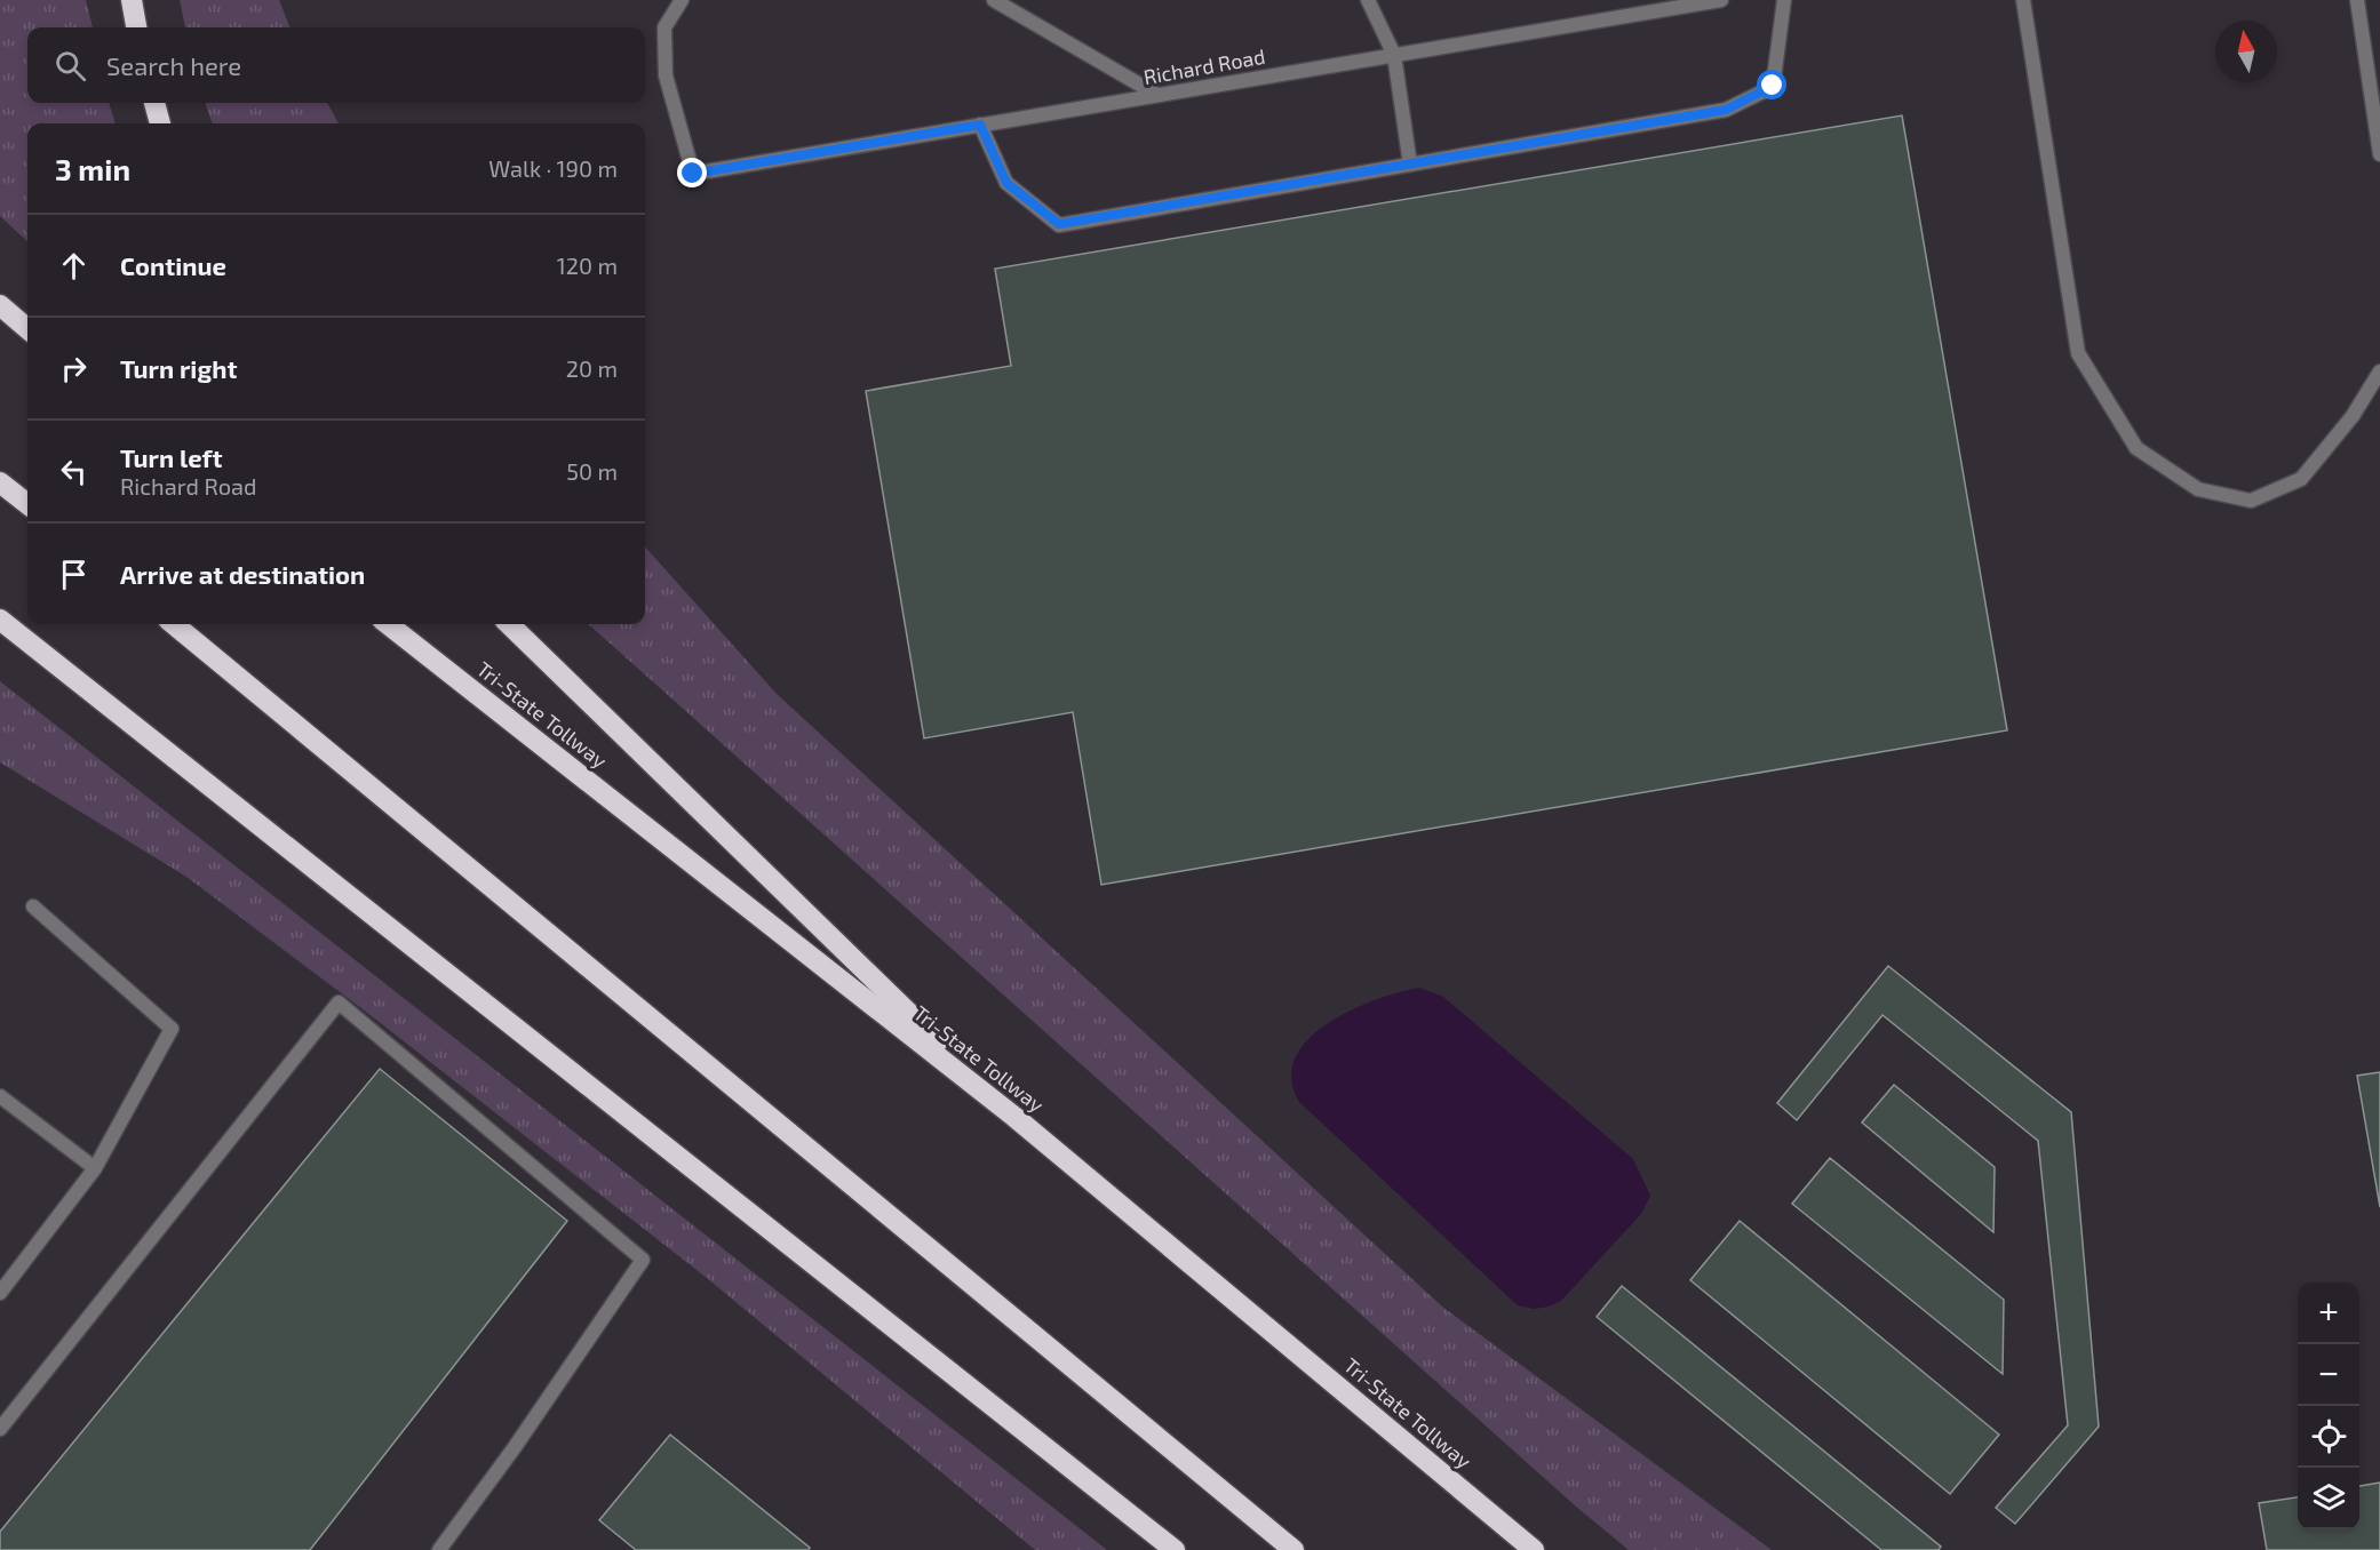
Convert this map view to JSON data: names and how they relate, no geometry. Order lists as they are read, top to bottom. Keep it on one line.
{"streets":{"highway":["Tri-State Tollway"],"street":["Richard Road"]},"north":"top","page":{"search":"Search here","heading":["3 min","Walk · 190 m"],"list":[["Continue","120 m"],["Turn right","20 m"],["Turn left","Richard Road","50 m"],"Arrive at destination"],"map_buttons":["+","−"]}}
